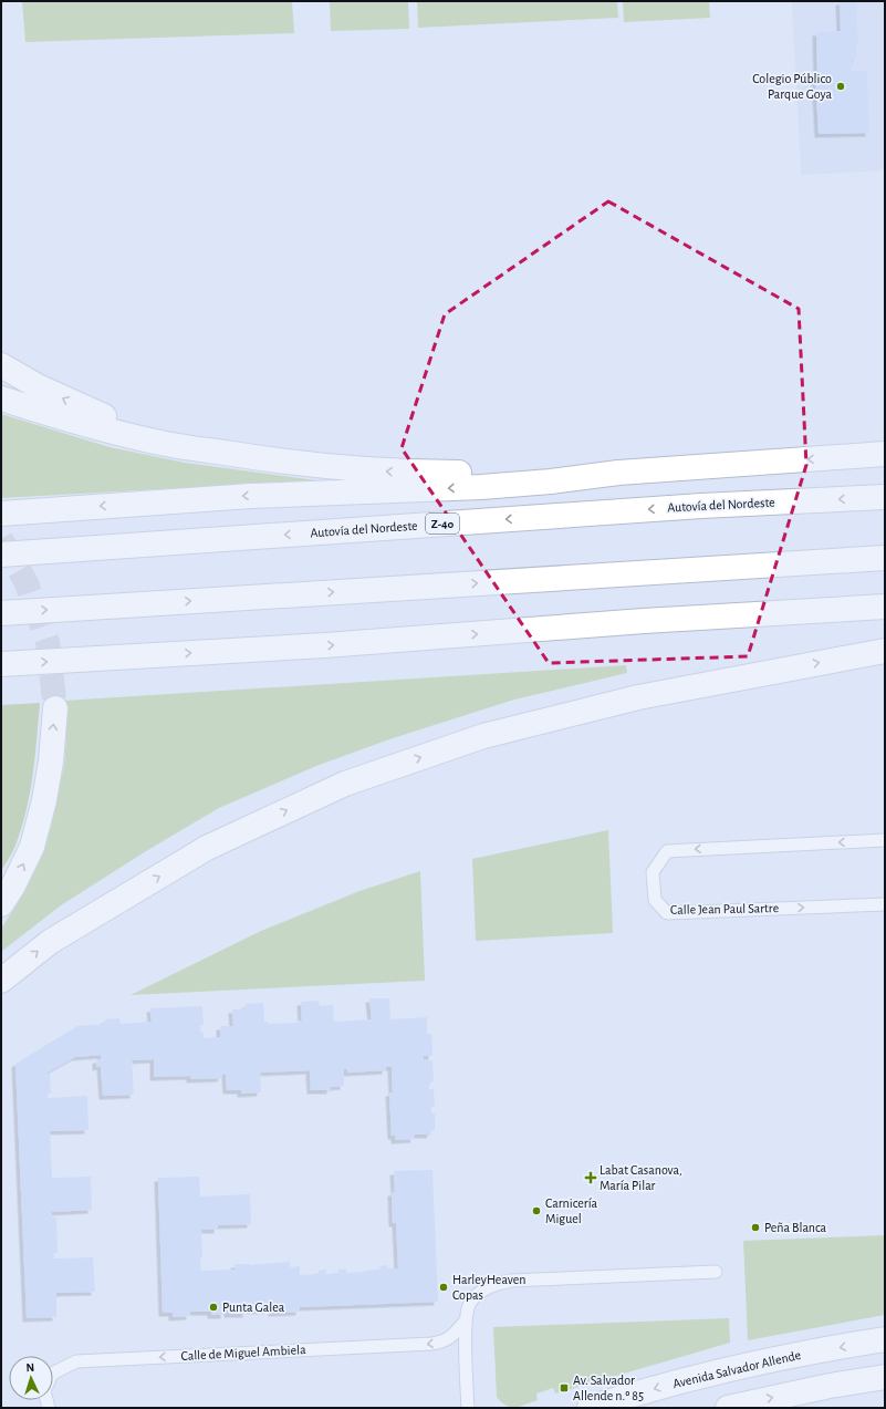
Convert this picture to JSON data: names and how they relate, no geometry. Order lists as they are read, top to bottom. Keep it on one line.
{"streets":{"main road":["Autovía del Nordeste","Z-40","Avenida Salvador Allende"],"lane":["Calle Jean Paul Sartre","Calle de Miguel Ambiela"]},"one_way":["Calle de Miguel Ambiela"],"places":{"other":["Colegio Público Parque Goya","Carnicería Miguel","Peña Blanca","HarleyHeaven Copas","Punta Galea"],"health":["Labat Casanova, María Pilar"],"transit":["Av. Salvador Allende n.º 85"]},"north":"top"}
